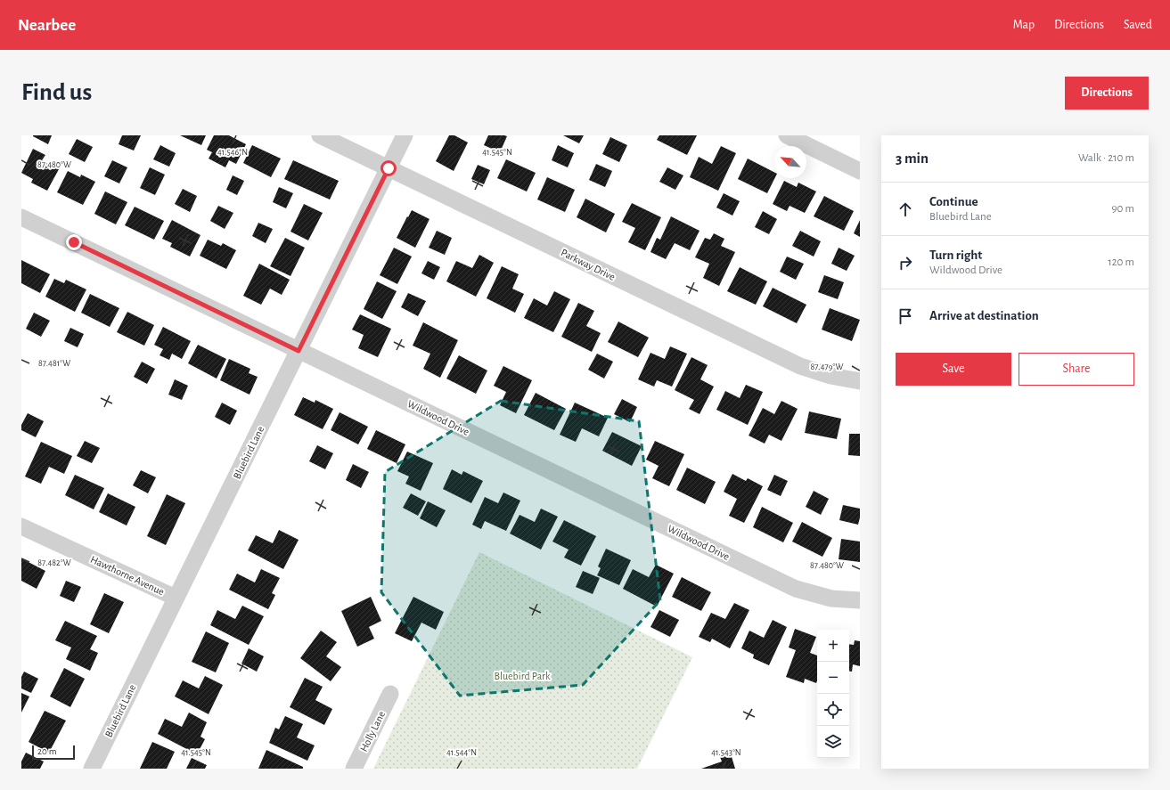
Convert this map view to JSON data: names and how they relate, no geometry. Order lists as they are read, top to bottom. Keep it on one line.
{"streets":{"street":["Parkway Drive","Wildwood Drive","Bluebird Lane","Hawthorne Avenue","Holly Lane"]},"crossings":[["Parkway Drive","Bluebird Lane"],["Wildwood Drive","Bluebird Lane"],["Bluebird Lane","Hawthorne Avenue"]],"parks":["Bluebird Park"],"scale_bar":"20 m","north":"top left","page":{"header":"Nearbee","nav":["Map","Directions","Saved"],"buttons":["Directions",["Save","Share"]],"title":"Find us","heading":["3 min","Walk · 210 m"],"list":[["Continue","Bluebird Lane","90 m"],["Turn right","Wildwood Drive","120 m"],"Arrive at destination"],"map_buttons":["+","−"],"scale":"20 m"},"coordinates":["41.545°N","41.546°N","87.480°W","87.481°W","87.479°W","87.482°W","41.544°N","41.543°N"]}
